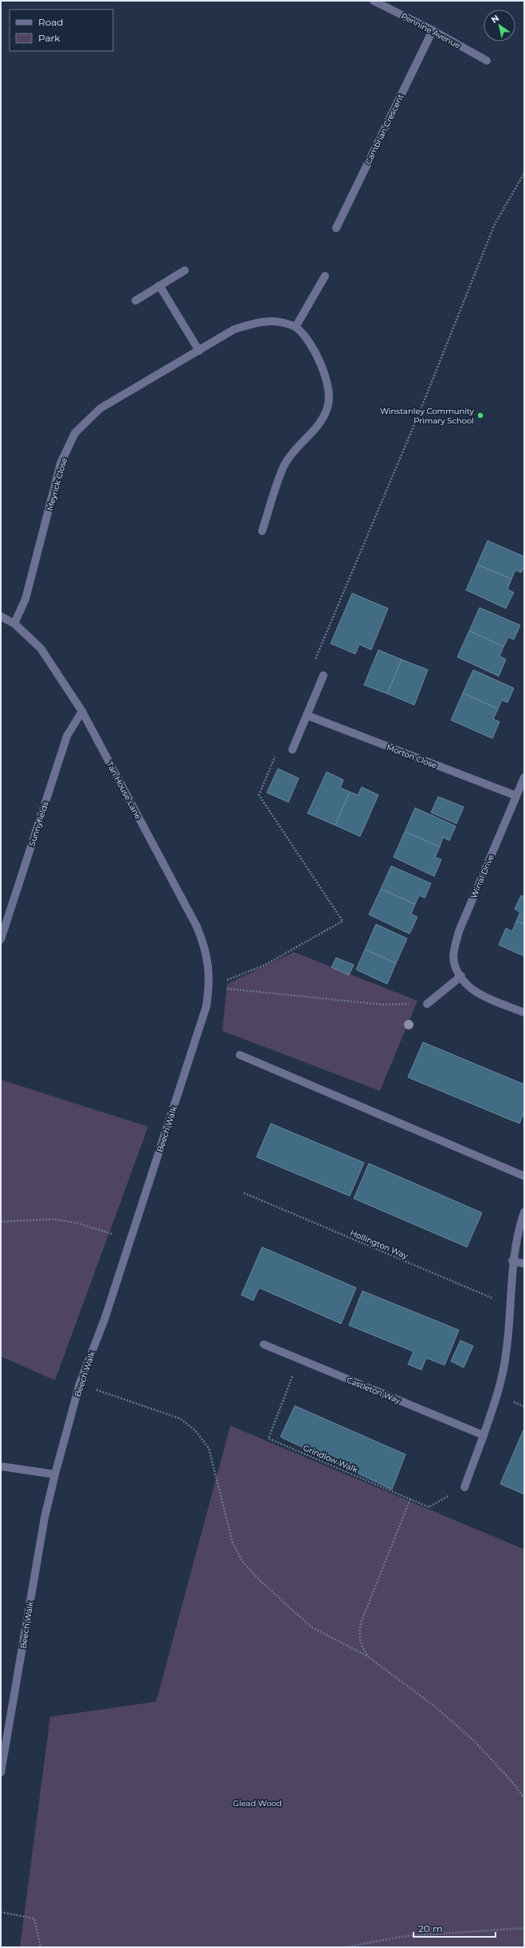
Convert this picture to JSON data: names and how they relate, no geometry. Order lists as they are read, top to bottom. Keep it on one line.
{"streets":{"street":["Pennine Avenue","Cambrian Crescent","Meyrick Close","Morton Close","Tan House Lane","Sunnyfields","Wirral Drive","Beech Walk","Castleton Way"],"path":["Hollington Way","Grindlow Walk"]},"crossings":[["Pennine Avenue","Cambrian Crescent"],["Meyrick Close","Tan House Lane"],["Morton Close","Wirral Drive"],["Tan House Lane","Sunnyfields"],["Tan House Lane","Beech Walk"],["Castleton Way","Grindlow Walk"]],"parks":["Glead Wood"],"places":["Winstanley Community Primary School"],"legend":["Road","Park"],"scale_bar":"20 m","north":"top left"}
